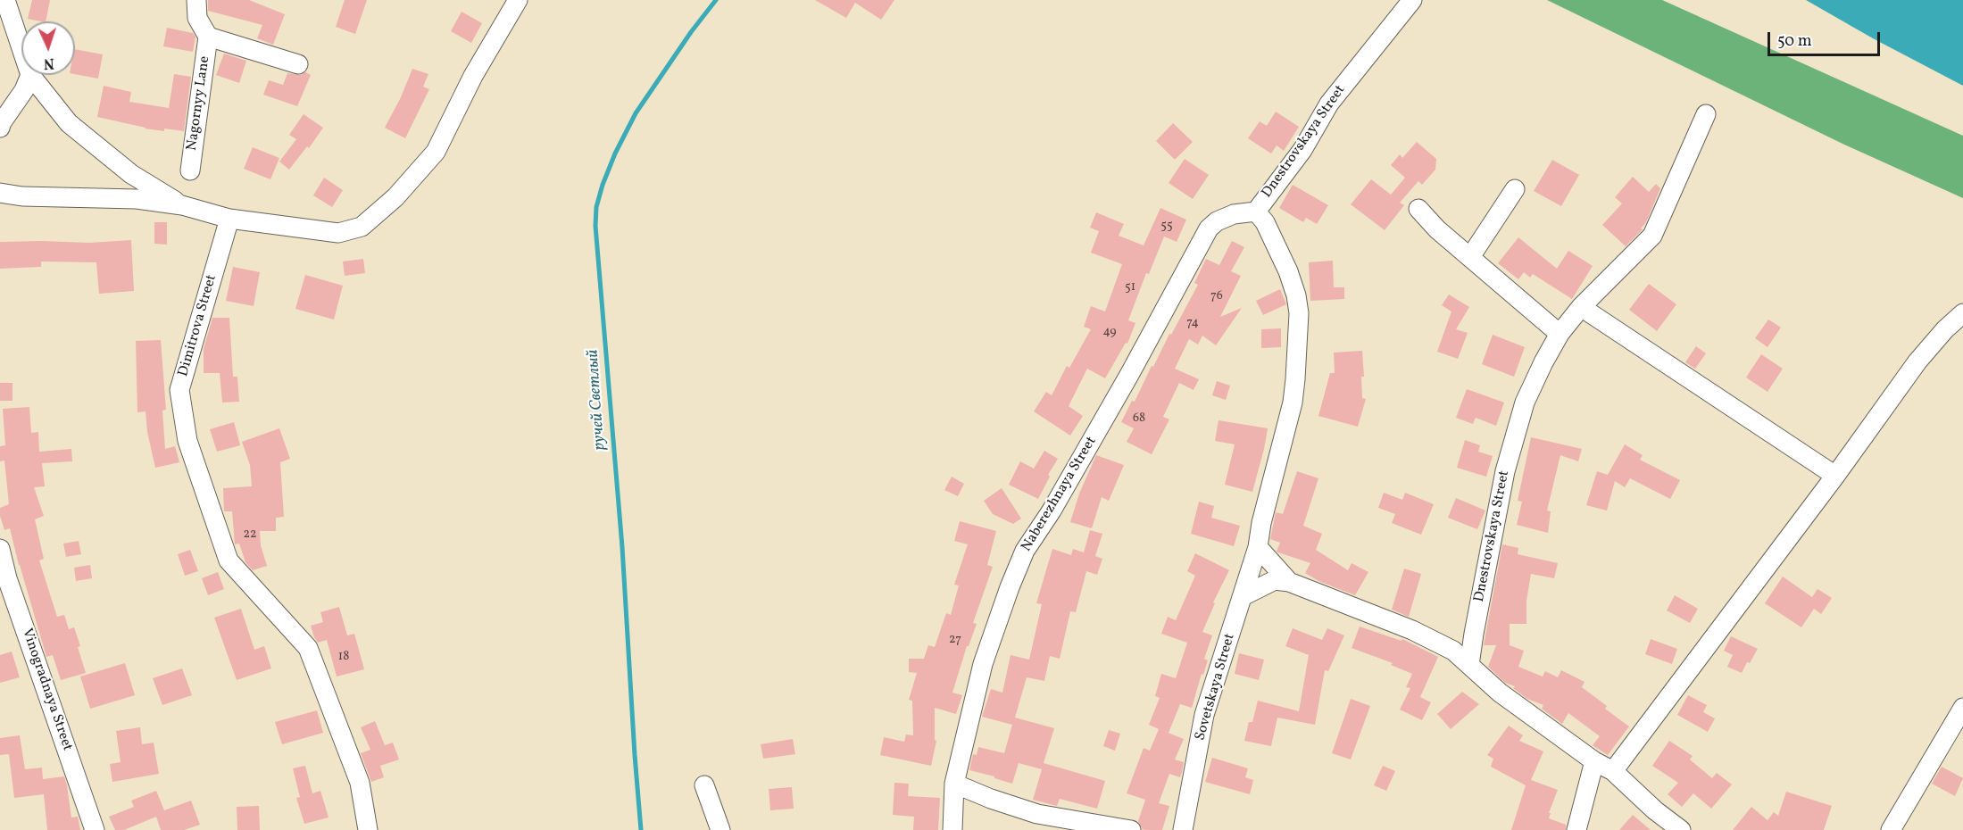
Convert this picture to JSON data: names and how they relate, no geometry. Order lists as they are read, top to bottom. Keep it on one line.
{"streets":{"street":["Nagornyy Lane","Dnestrovskaya Street","Dimitrova Street","Naberezhnaya Street","Sovetskaya Street","Vinogradnaya Street"]},"crossings":[["Dnestrovskaya Street","Naberezhnaya Street"],["Dnestrovskaya Street","Sovetskaya Street"]],"water":["ручей Светлый"],"house_numbers":["55","51","76","74","49","68","22","27","18"],"scale_bar":"50 m","north":"bottom"}
